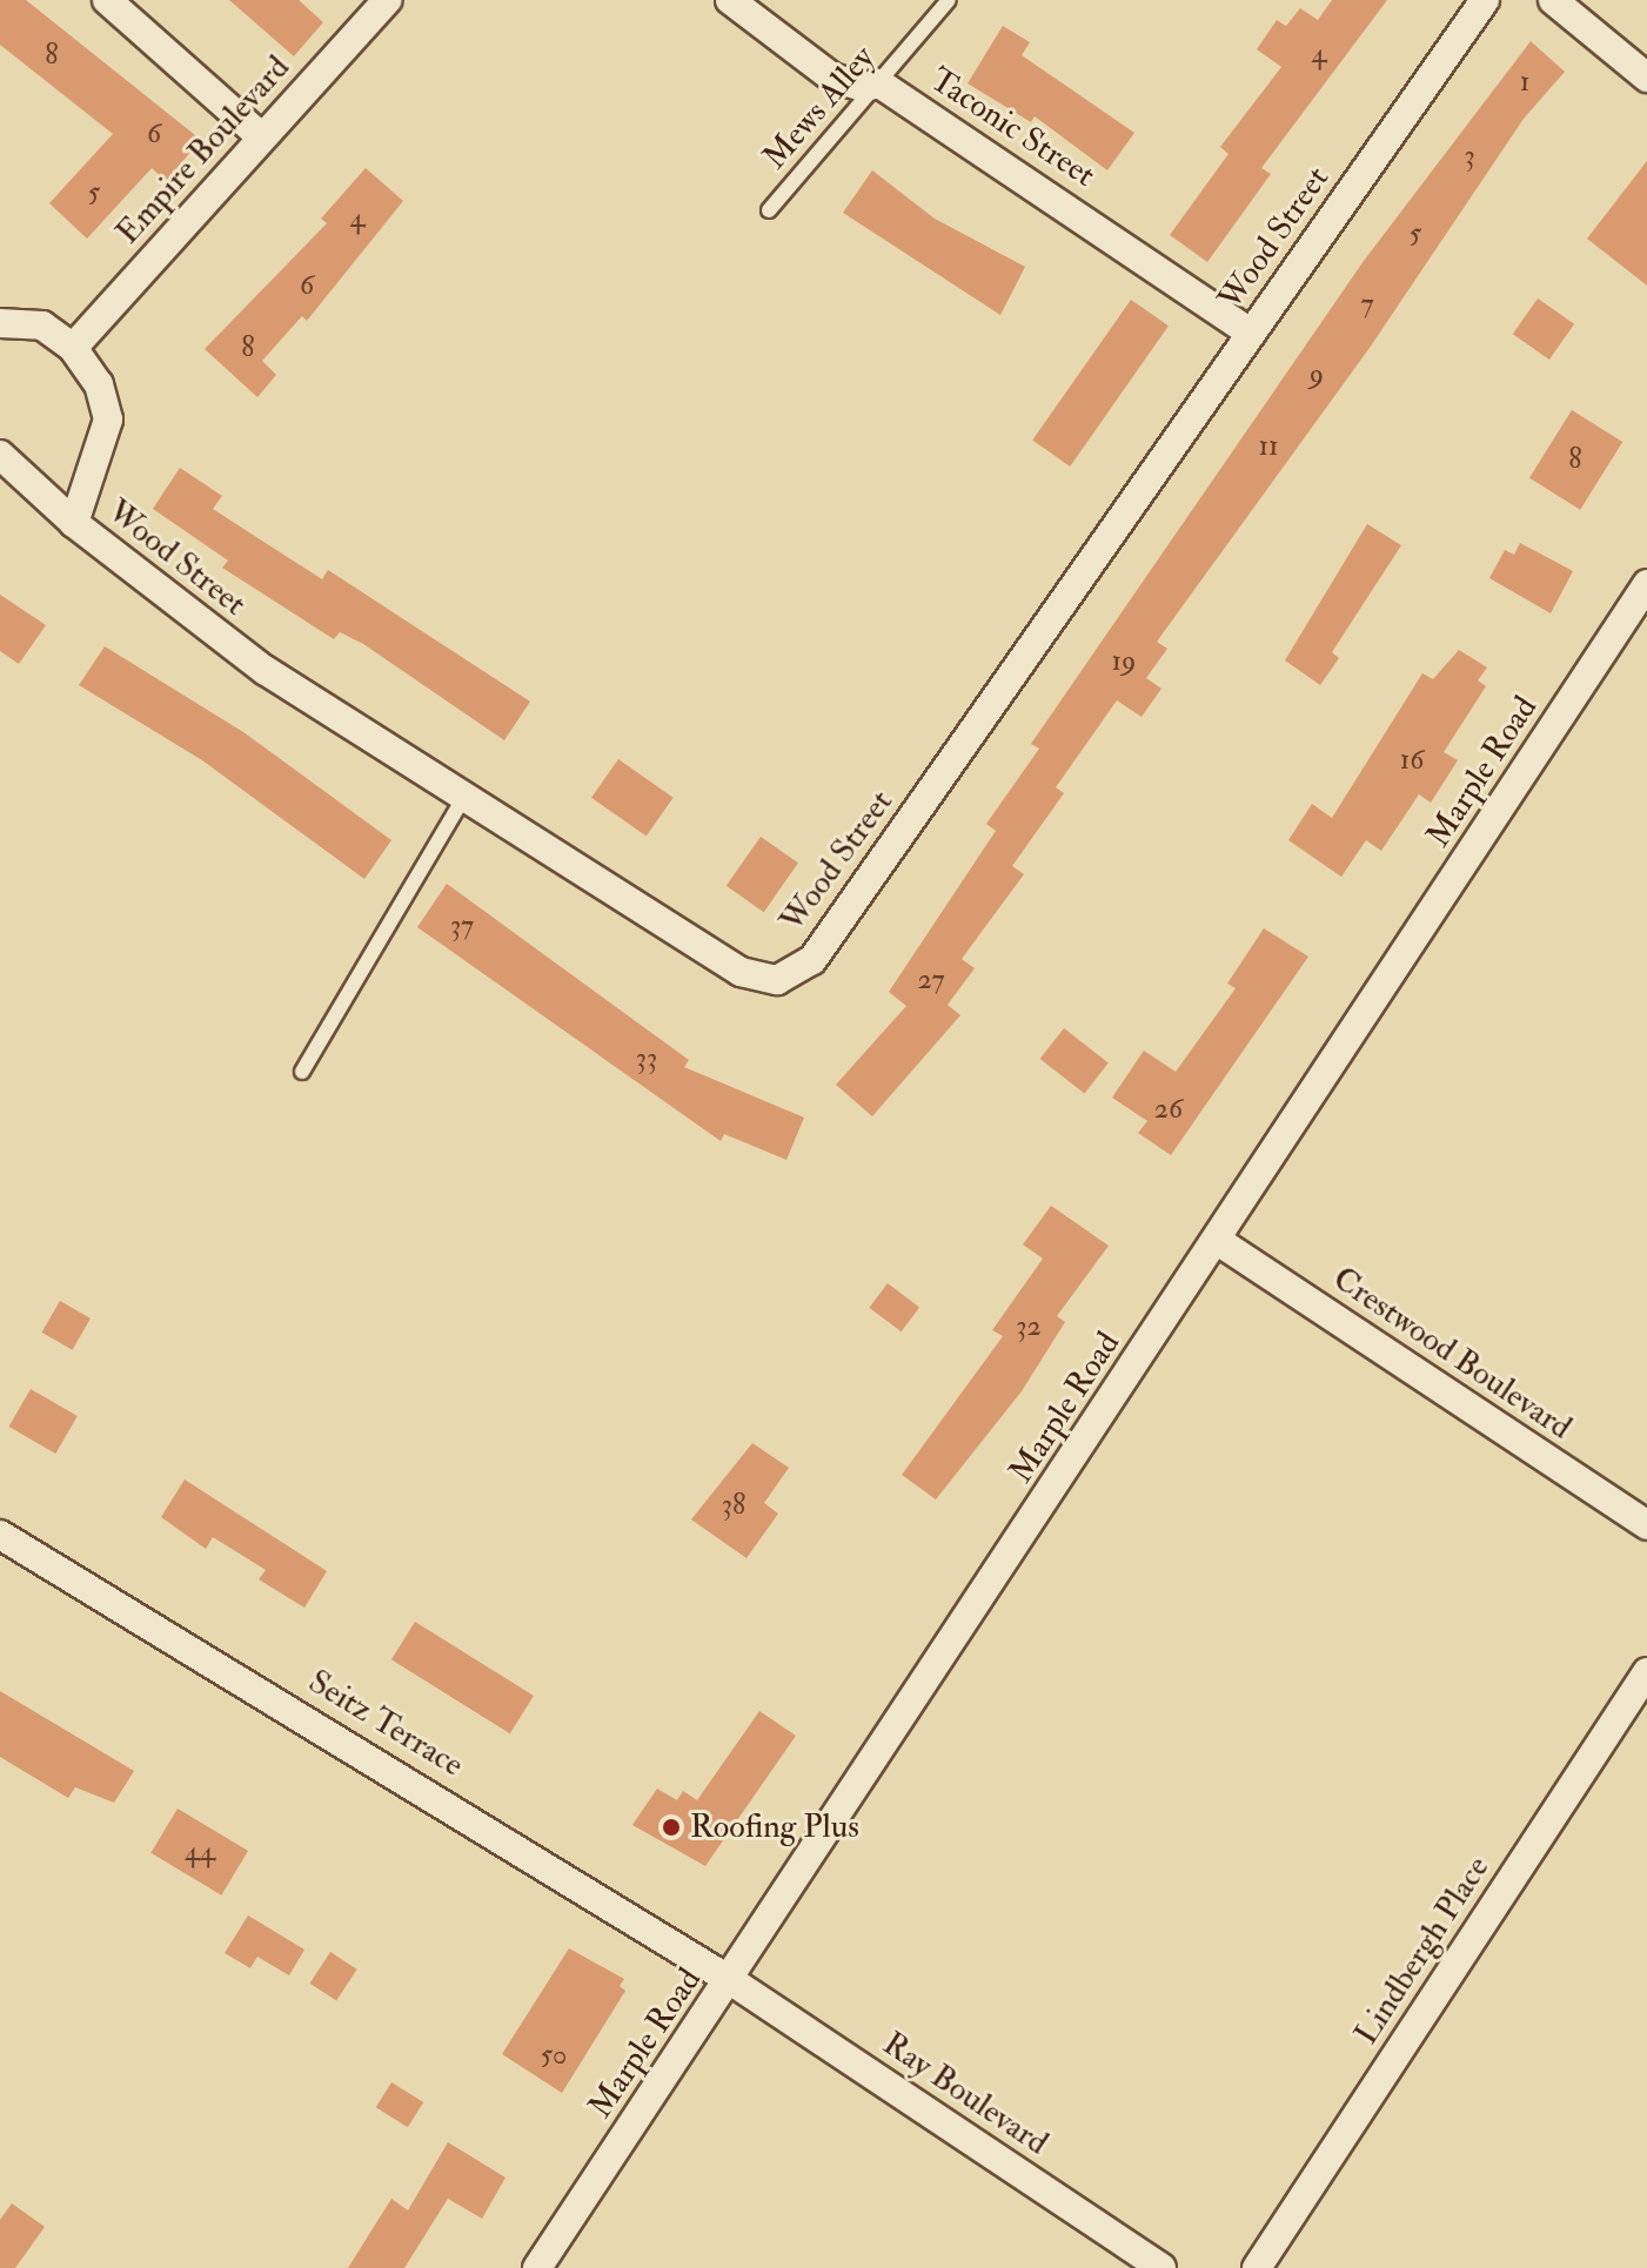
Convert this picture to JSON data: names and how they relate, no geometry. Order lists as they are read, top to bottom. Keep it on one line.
{"streets":{"street":["Taconic Street","Empire Boulevard","Wood Street","Marple Road","Crestwood Boulevard","Seitz Terrace","Lindbergh Place","Ray Boulevard"],"lane":["Mews Alley"]},"crossings":[["Mews Alley","Taconic Street"],["Taconic Street","Wood Street"],["Marple Road","Crestwood Boulevard"],["Marple Road","Seitz Terrace"],["Marple Road","Ray Boulevard"],["Seitz Terrace","Ray Boulevard"]],"places":["Roofing Plus"],"house_numbers":["4","8","1","6","3","5","4","5","6","7","8","9","11","8","19","16","37","27","33","26","32","38","44","50"]}
